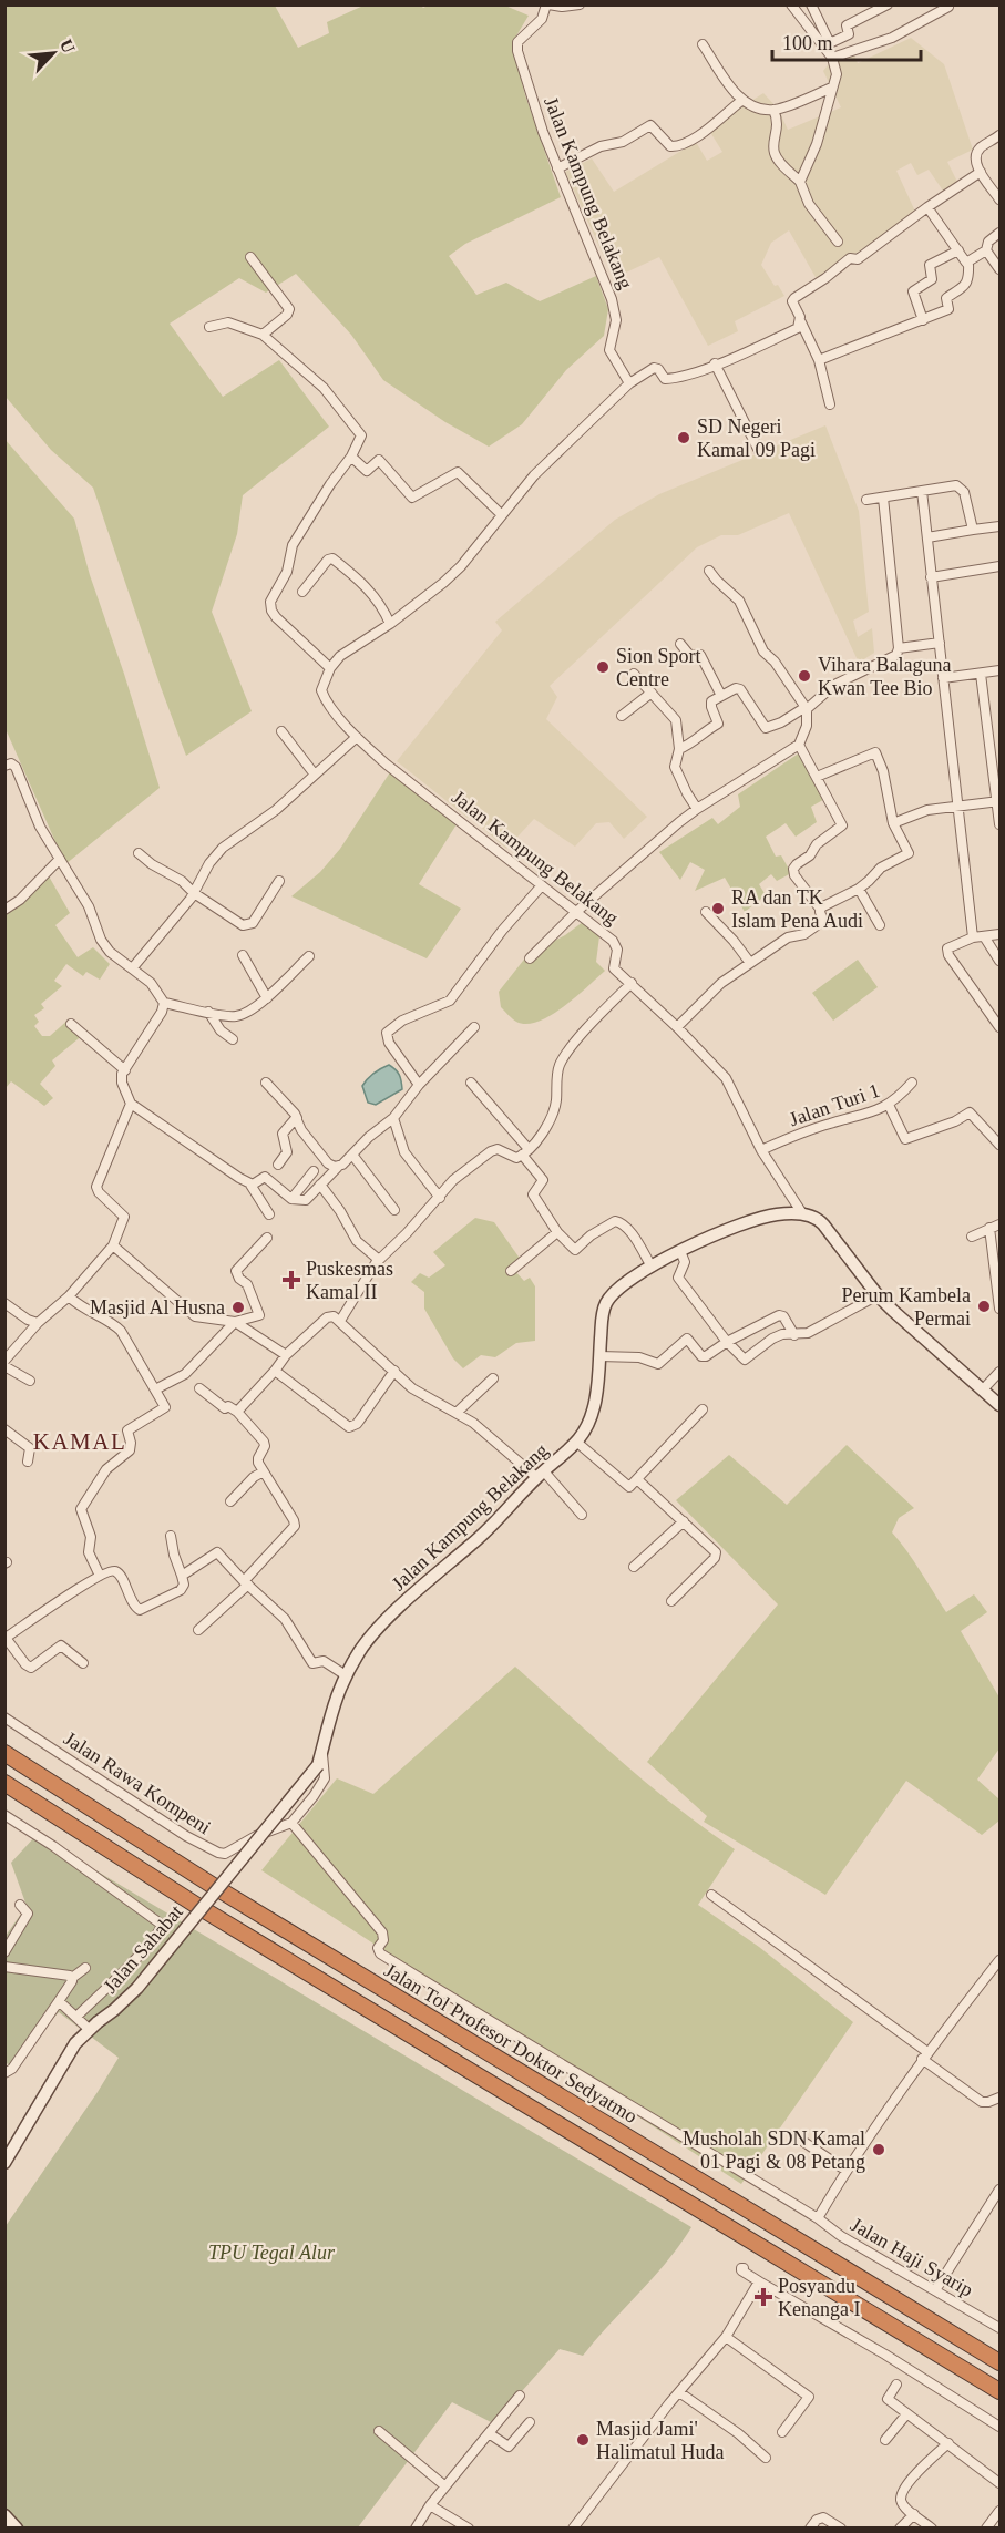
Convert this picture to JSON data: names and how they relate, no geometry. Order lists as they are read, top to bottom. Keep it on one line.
{"streets":{"highway":["Jalan Tol Profesor Doktor Sedyatmo"],"street":["Jalan Kampung Belakang","Jalan Turi 1","Jalan Rawa Kompeni","Jalan Sahabat","Jalan Haji Syarip"]},"crossings":[["Jalan Kampung Belakang","Jalan Turi 1"],["Jalan Kampung Belakang","Jalan Sahabat"],["Jalan Rawa Kompeni","Jalan Haji Syarip"]],"districts":["KAMAL"],"parks":["TPU Tegal Alur"],"places":{"other":["SD Negeri Kamal 09 Pagi","Sion Sport Centre","Vihara Balaguna Kwan Tee Bio","RA dan TK Islam Pena Audi","Perum Kambela Permai","Masjid Al Husna","Musholah SDN Kamal 01 Pagi & 08 Petang","Masjid Jami' Halimatul Huda"],"health":["Puskesmas Kamal II","Posyandu Kenanga I"]},"scale_bar":"100 m","north":"top right"}
